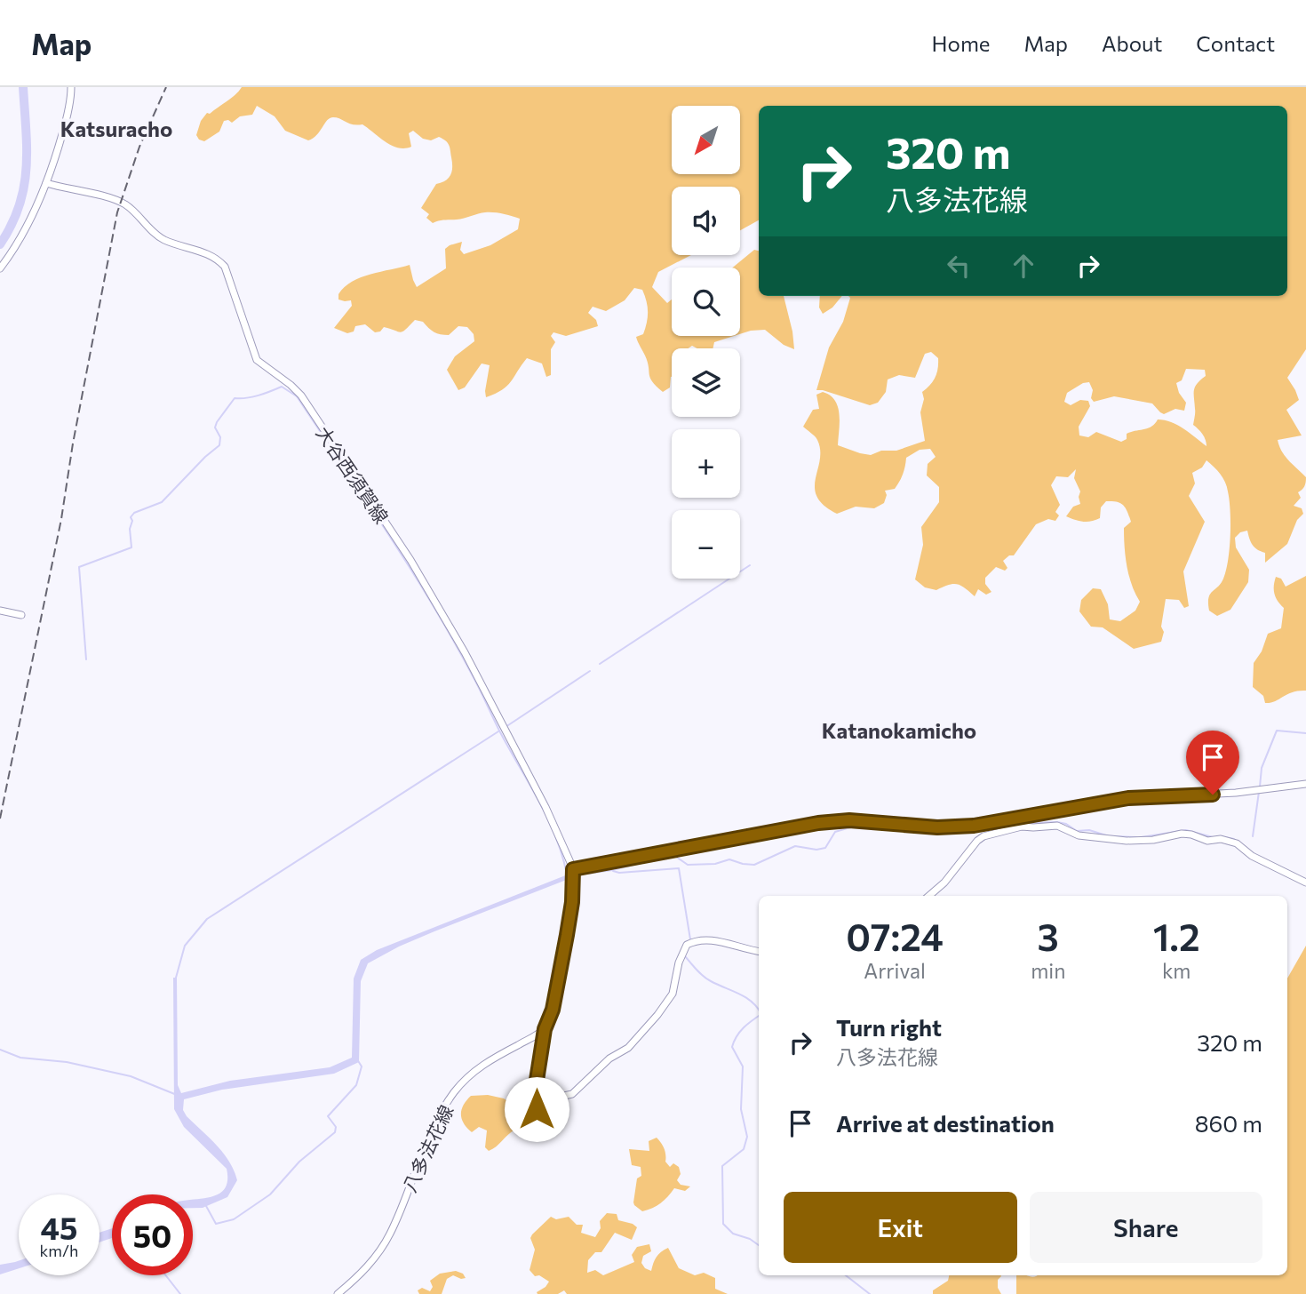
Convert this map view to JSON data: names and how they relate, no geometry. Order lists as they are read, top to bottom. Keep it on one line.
{"streets":{"main road":["大谷西須賀線","八多法花線"]},"districts":["Katsuracho","Katanokamicho"],"north":"bottom left","page":{"header":"Map","nav":["Home","Map","About","Contact"],"map_buttons":["+","−"],"turn":["320 m","八多法花線"],"eta":["07:24","Arrival","3","min","1.2","km"],"list":[{"name":"Turn right","note":"八多法花線","value":"320 m"},{"name":"Arrive at destination","value":"860 m"}],"buttons":["Exit","Share"],"speed":"45 km/h","limit":"50"}}
